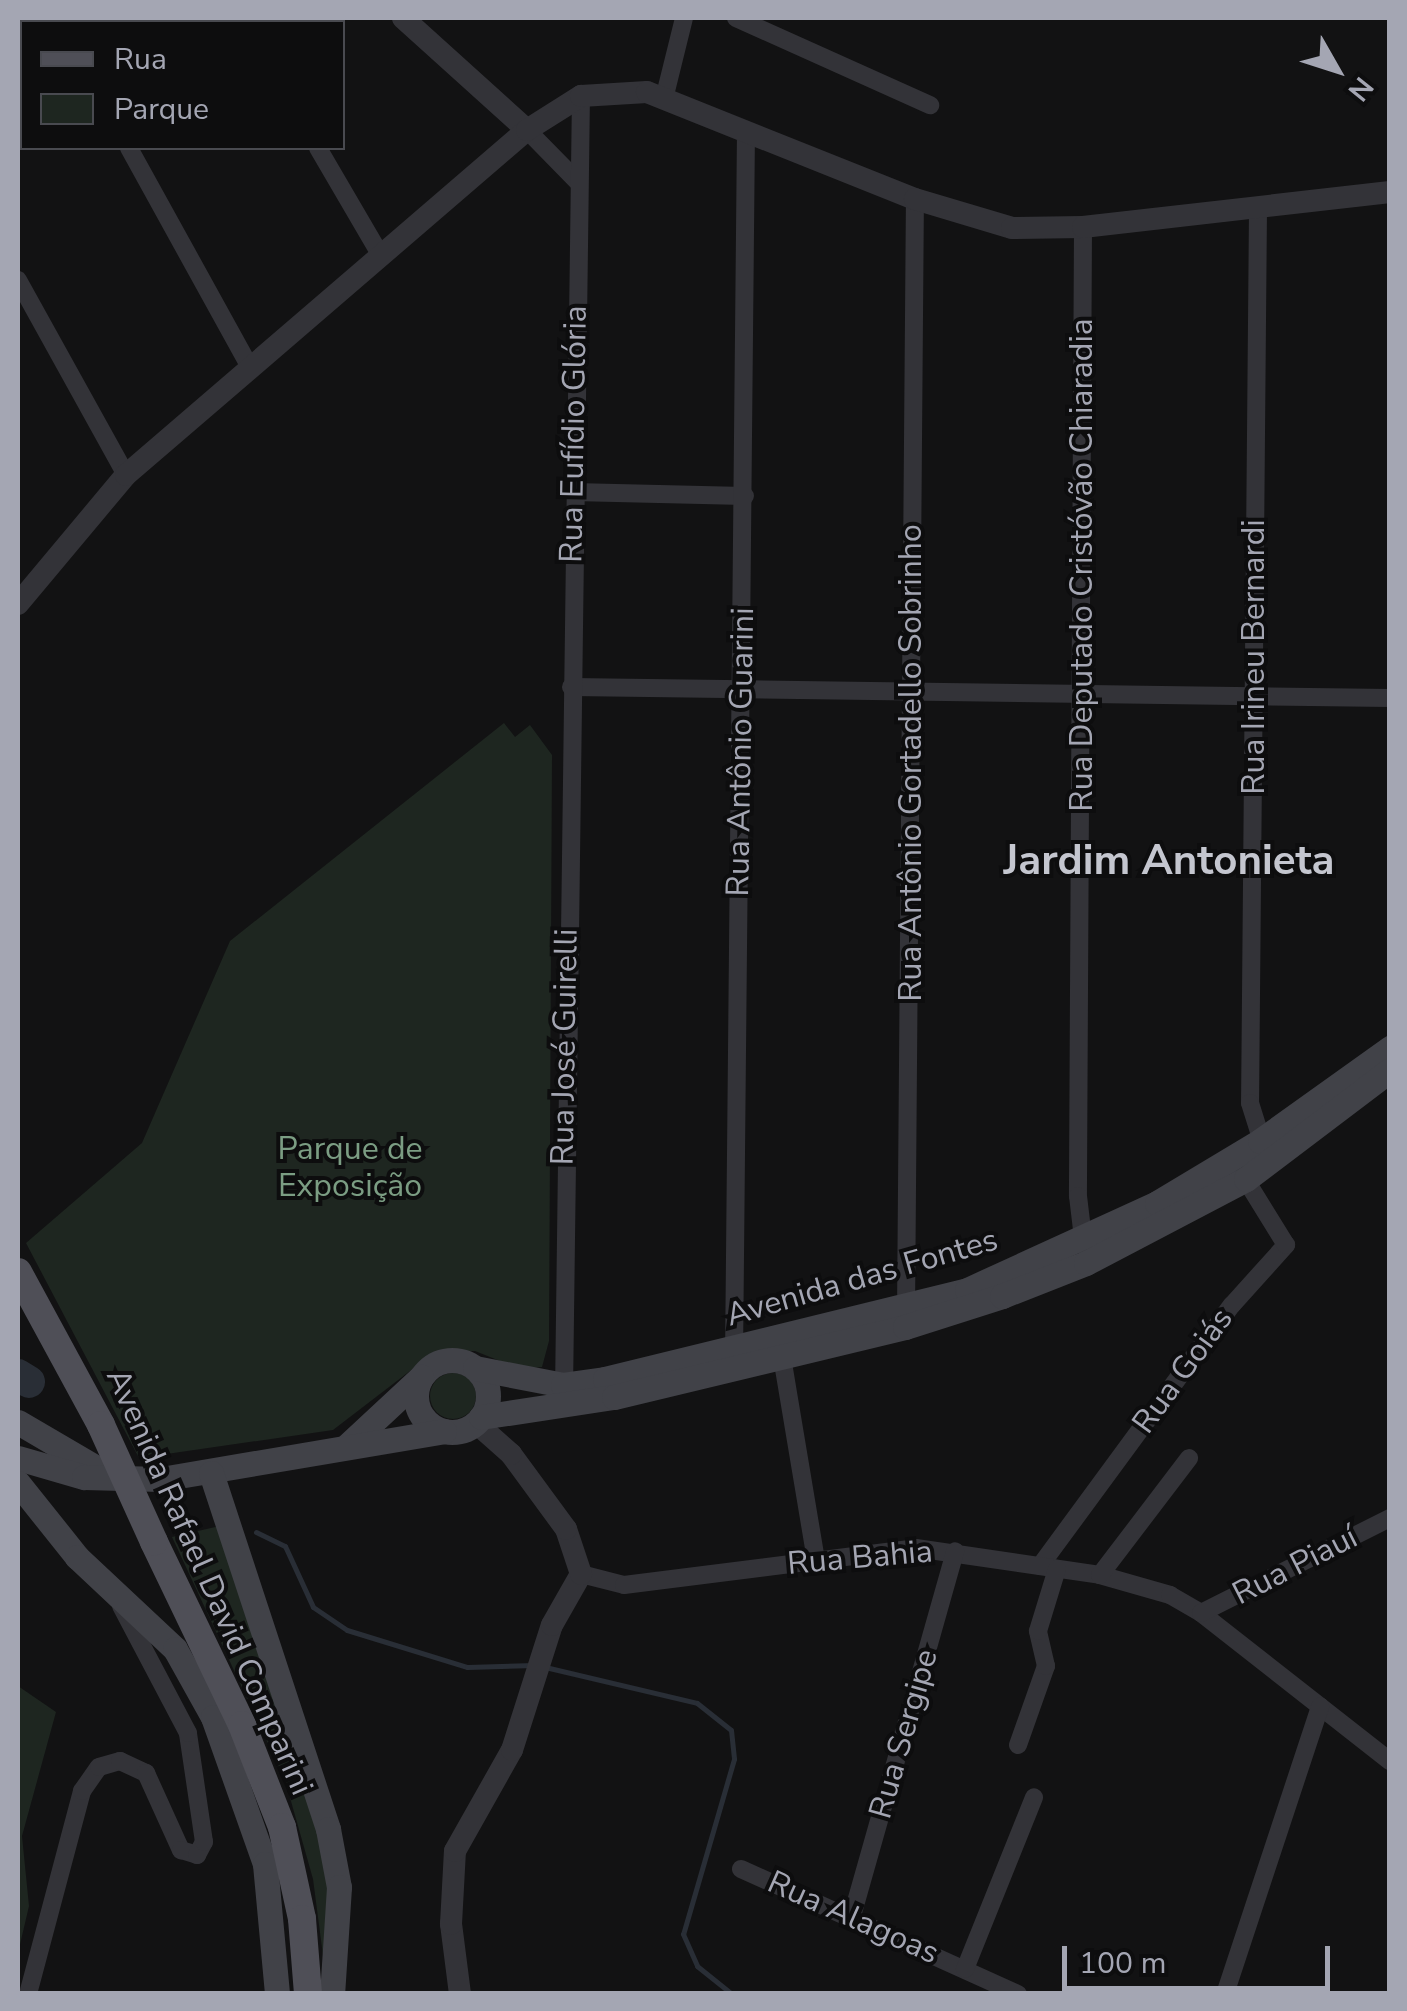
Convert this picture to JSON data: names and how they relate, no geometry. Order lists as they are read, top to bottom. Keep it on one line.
{"streets":{"main road":["Avenida das Fontes","Avenida Rafael David Comparini"],"street":["Rua Eufídio Glória","Rua Deputado Cristóvão Chiaradia","Rua Irineu Bernardi","Rua Antônio Guarini","Rua Antônio Gortadello Sobrinho","Rua José Guirelli","Rua Goiás","Rua Bahia","Rua Piauí","Rua Sergipe","Rua Alagoas"]},"crossings":[["Rua Eufídio Glória","Rua José Guirelli"],["Rua Deputado Cristóvão Chiaradia","Avenida das Fontes"],["Rua Irineu Bernardi","Avenida das Fontes"],["Rua Antônio Guarini","Avenida das Fontes"],["Rua Antônio Gortadello Sobrinho","Avenida das Fontes"],["Rua José Guirelli","Avenida das Fontes"],["Avenida das Fontes","Rua Goiás"],["Rua Goiás","Rua Bahia"],["Rua Bahia","Rua Piauí"],["Rua Bahia","Rua Sergipe"],["Rua Sergipe","Rua Alagoas"]],"districts":["Jardim Antonieta"],"parks":["Parque de Exposição"],"legend":["Rua","Parque"],"scale_bar":"100 m","north":"bottom right"}
